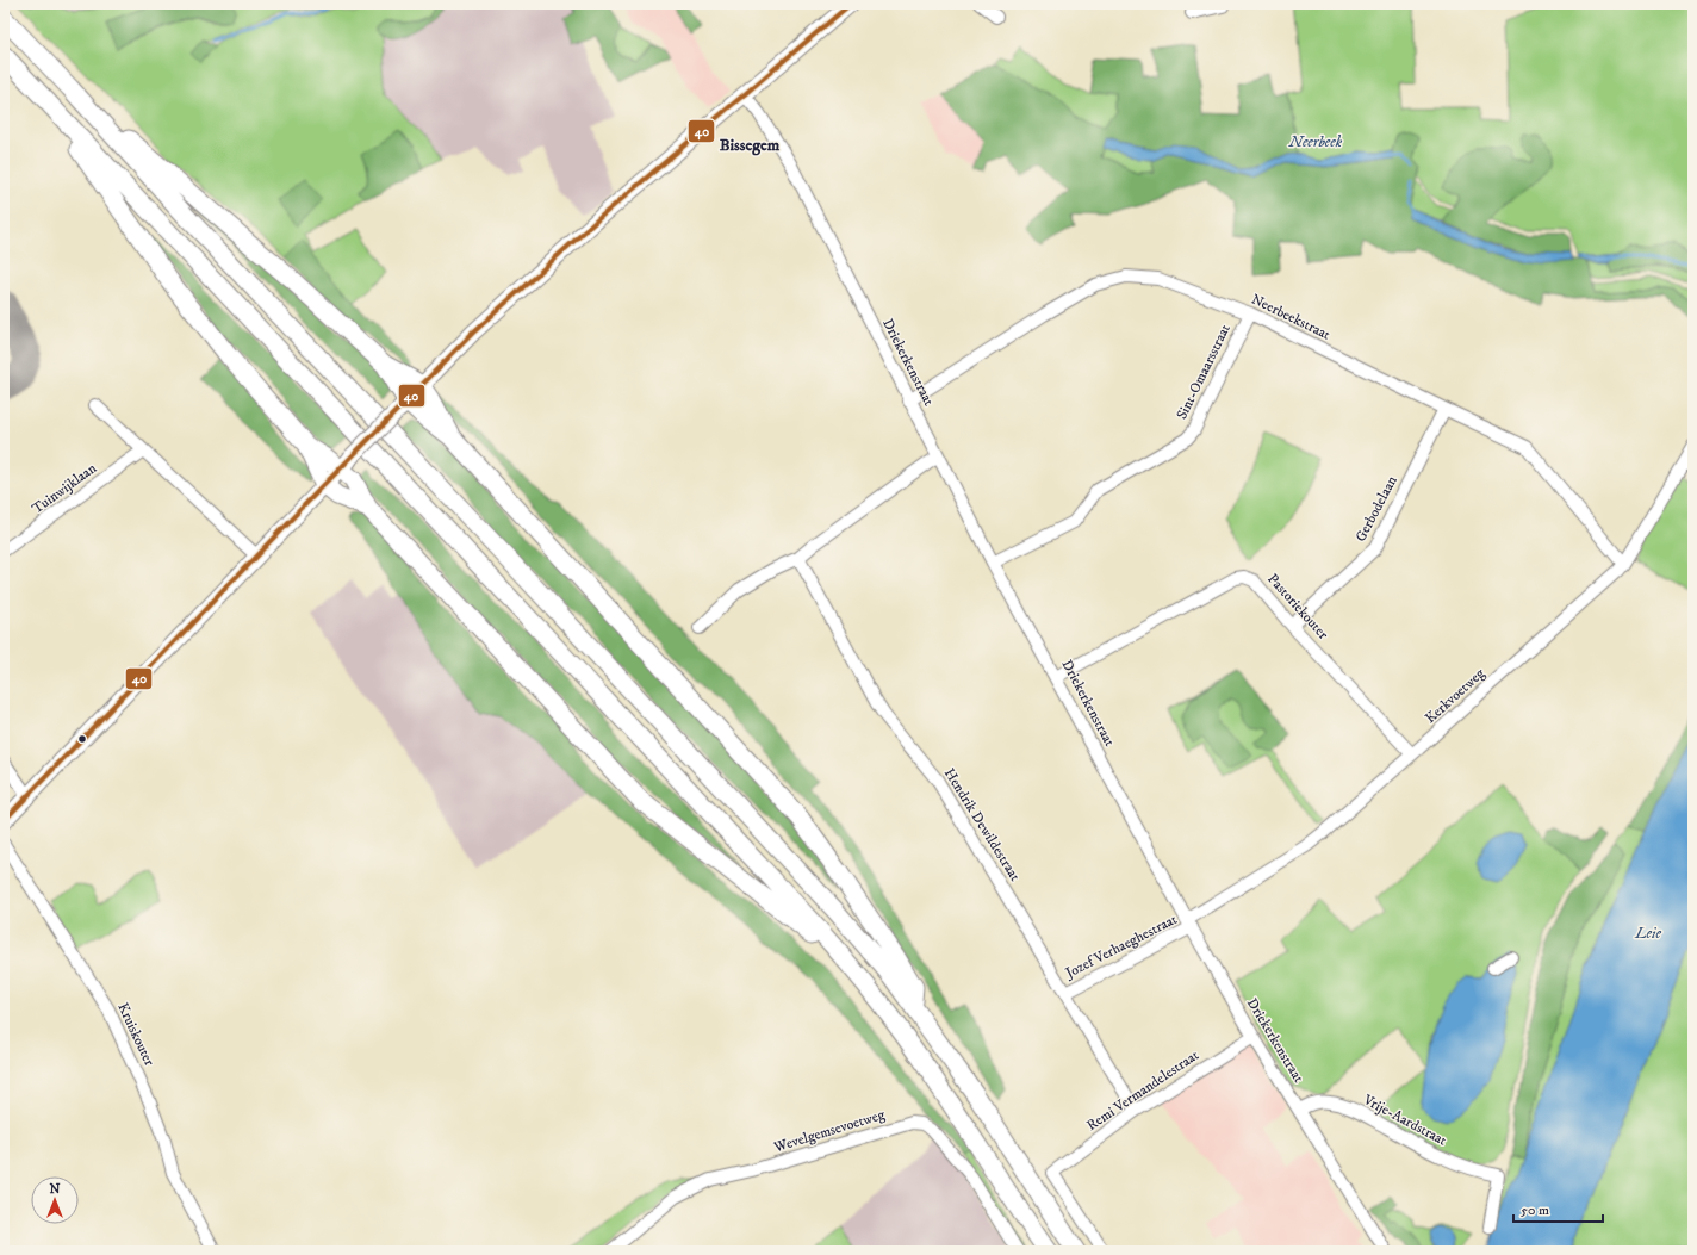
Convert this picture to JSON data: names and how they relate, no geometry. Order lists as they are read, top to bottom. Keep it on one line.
{"streets":{"street":["Neerbeekstraat","Driekerkenstraat","Sint-Omaarsstraat","Tuinwijklaan","Gerbodelaan","Pastoriekouter","Kerkvoetweg","Hendrik Dewildestraat","Jozef Verhaeghestraat","Kruiskouter","Remi Vermandelestraat","Vrije-Aardstraat","Wevelgemsevoetweg"]},"crossings":[["Neerbeekstraat","Driekerkenstraat"],["Neerbeekstraat","Sint-Omaarsstraat"],["Neerbeekstraat","Gerbodelaan"],["Neerbeekstraat","Kerkvoetweg"],["Driekerkenstraat","Sint-Omaarsstraat"],["Driekerkenstraat","Pastoriekouter"],["Driekerkenstraat","Kerkvoetweg"],["Driekerkenstraat","Jozef Verhaeghestraat"],["Driekerkenstraat","Remi Vermandelestraat"],["Driekerkenstraat","Vrije-Aardstraat"],["Gerbodelaan","Pastoriekouter"],["Pastoriekouter","Kerkvoetweg"],["Kerkvoetweg","Jozef Verhaeghestraat"],["Hendrik Dewildestraat","Jozef Verhaeghestraat"],["Hendrik Dewildestraat","Remi Vermandelestraat"]],"districts":["Bissegem"],"water":["Neerbeek","Leie"],"lines":["transit line 40"],"scale_bar":"50 m","north":"top"}
